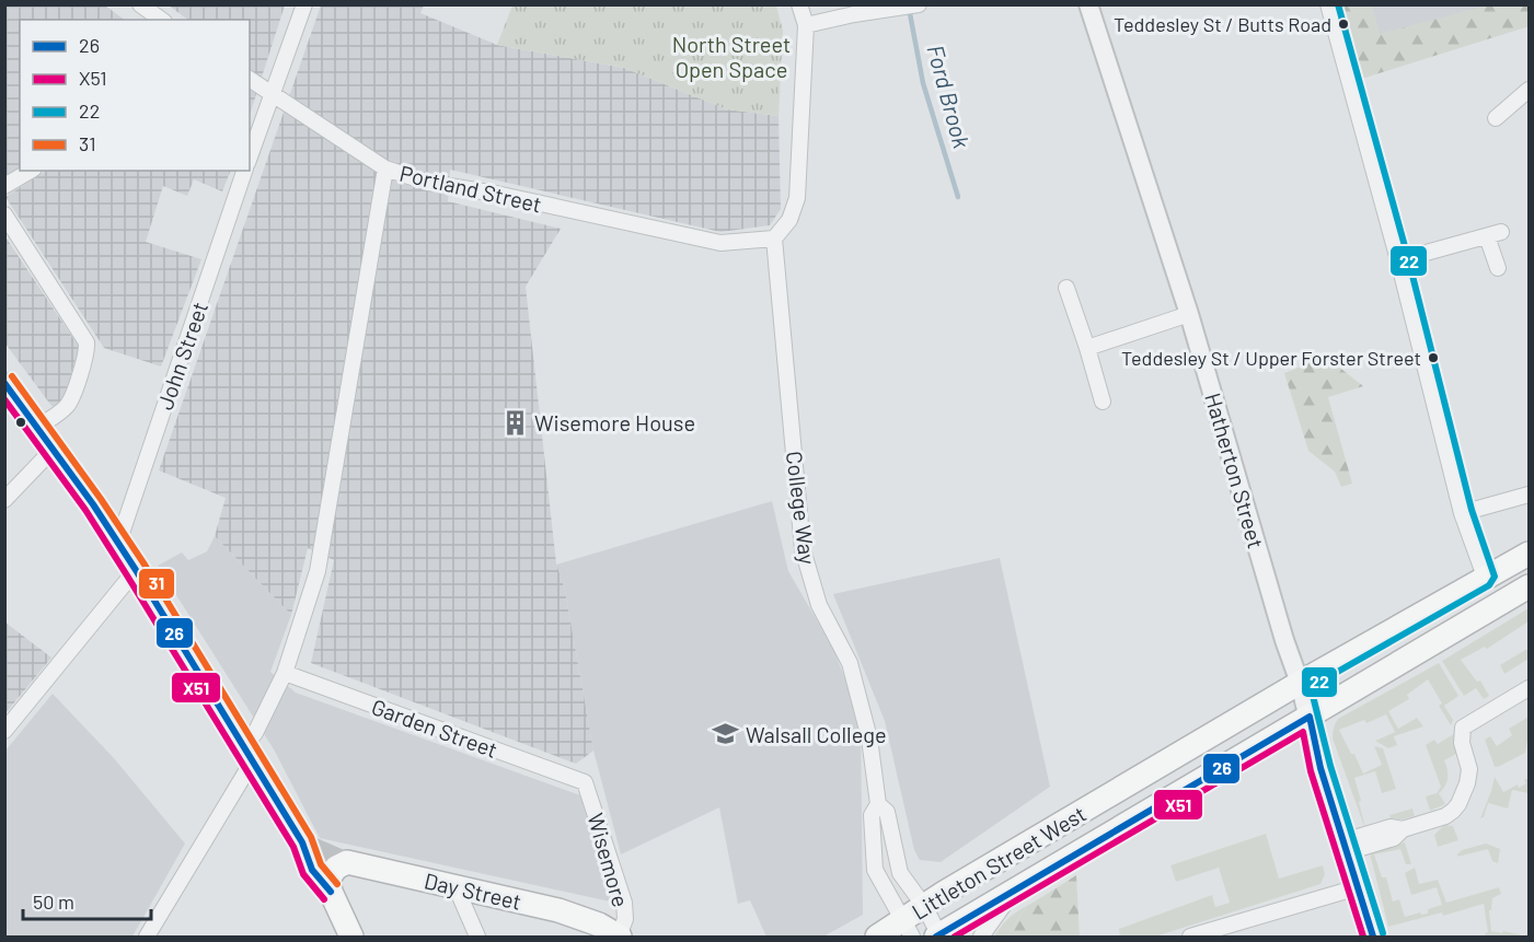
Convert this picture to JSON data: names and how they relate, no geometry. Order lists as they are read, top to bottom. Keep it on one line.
{"streets":{"highway":["Littleton Street West","Day Street"],"street":["Portland Street","John Street","Hatherton Street","College Way","Garden Street","Wisemore"]},"crossings":[["Portland Street","College Way"],["Portland Street","Garden Street"],["Hatherton Street","Littleton Street West"],["College Way","Littleton Street West"],["Garden Street","Wisemore"],["Wisemore","Day Street"]],"water":["Ford Brook"],"parks":["North Street Open Space"],"places":{"other":["Teddesley St / Butts Road","Teddesley St / Upper Forster Street"],"building":["Wisemore House"],"school or university":["Walsall College"]},"lines":["transit line 22","transit line 31","transit line 26","transit line X51"],"legend":["26","X51","22","31"],"scale_bar":"50 m"}
